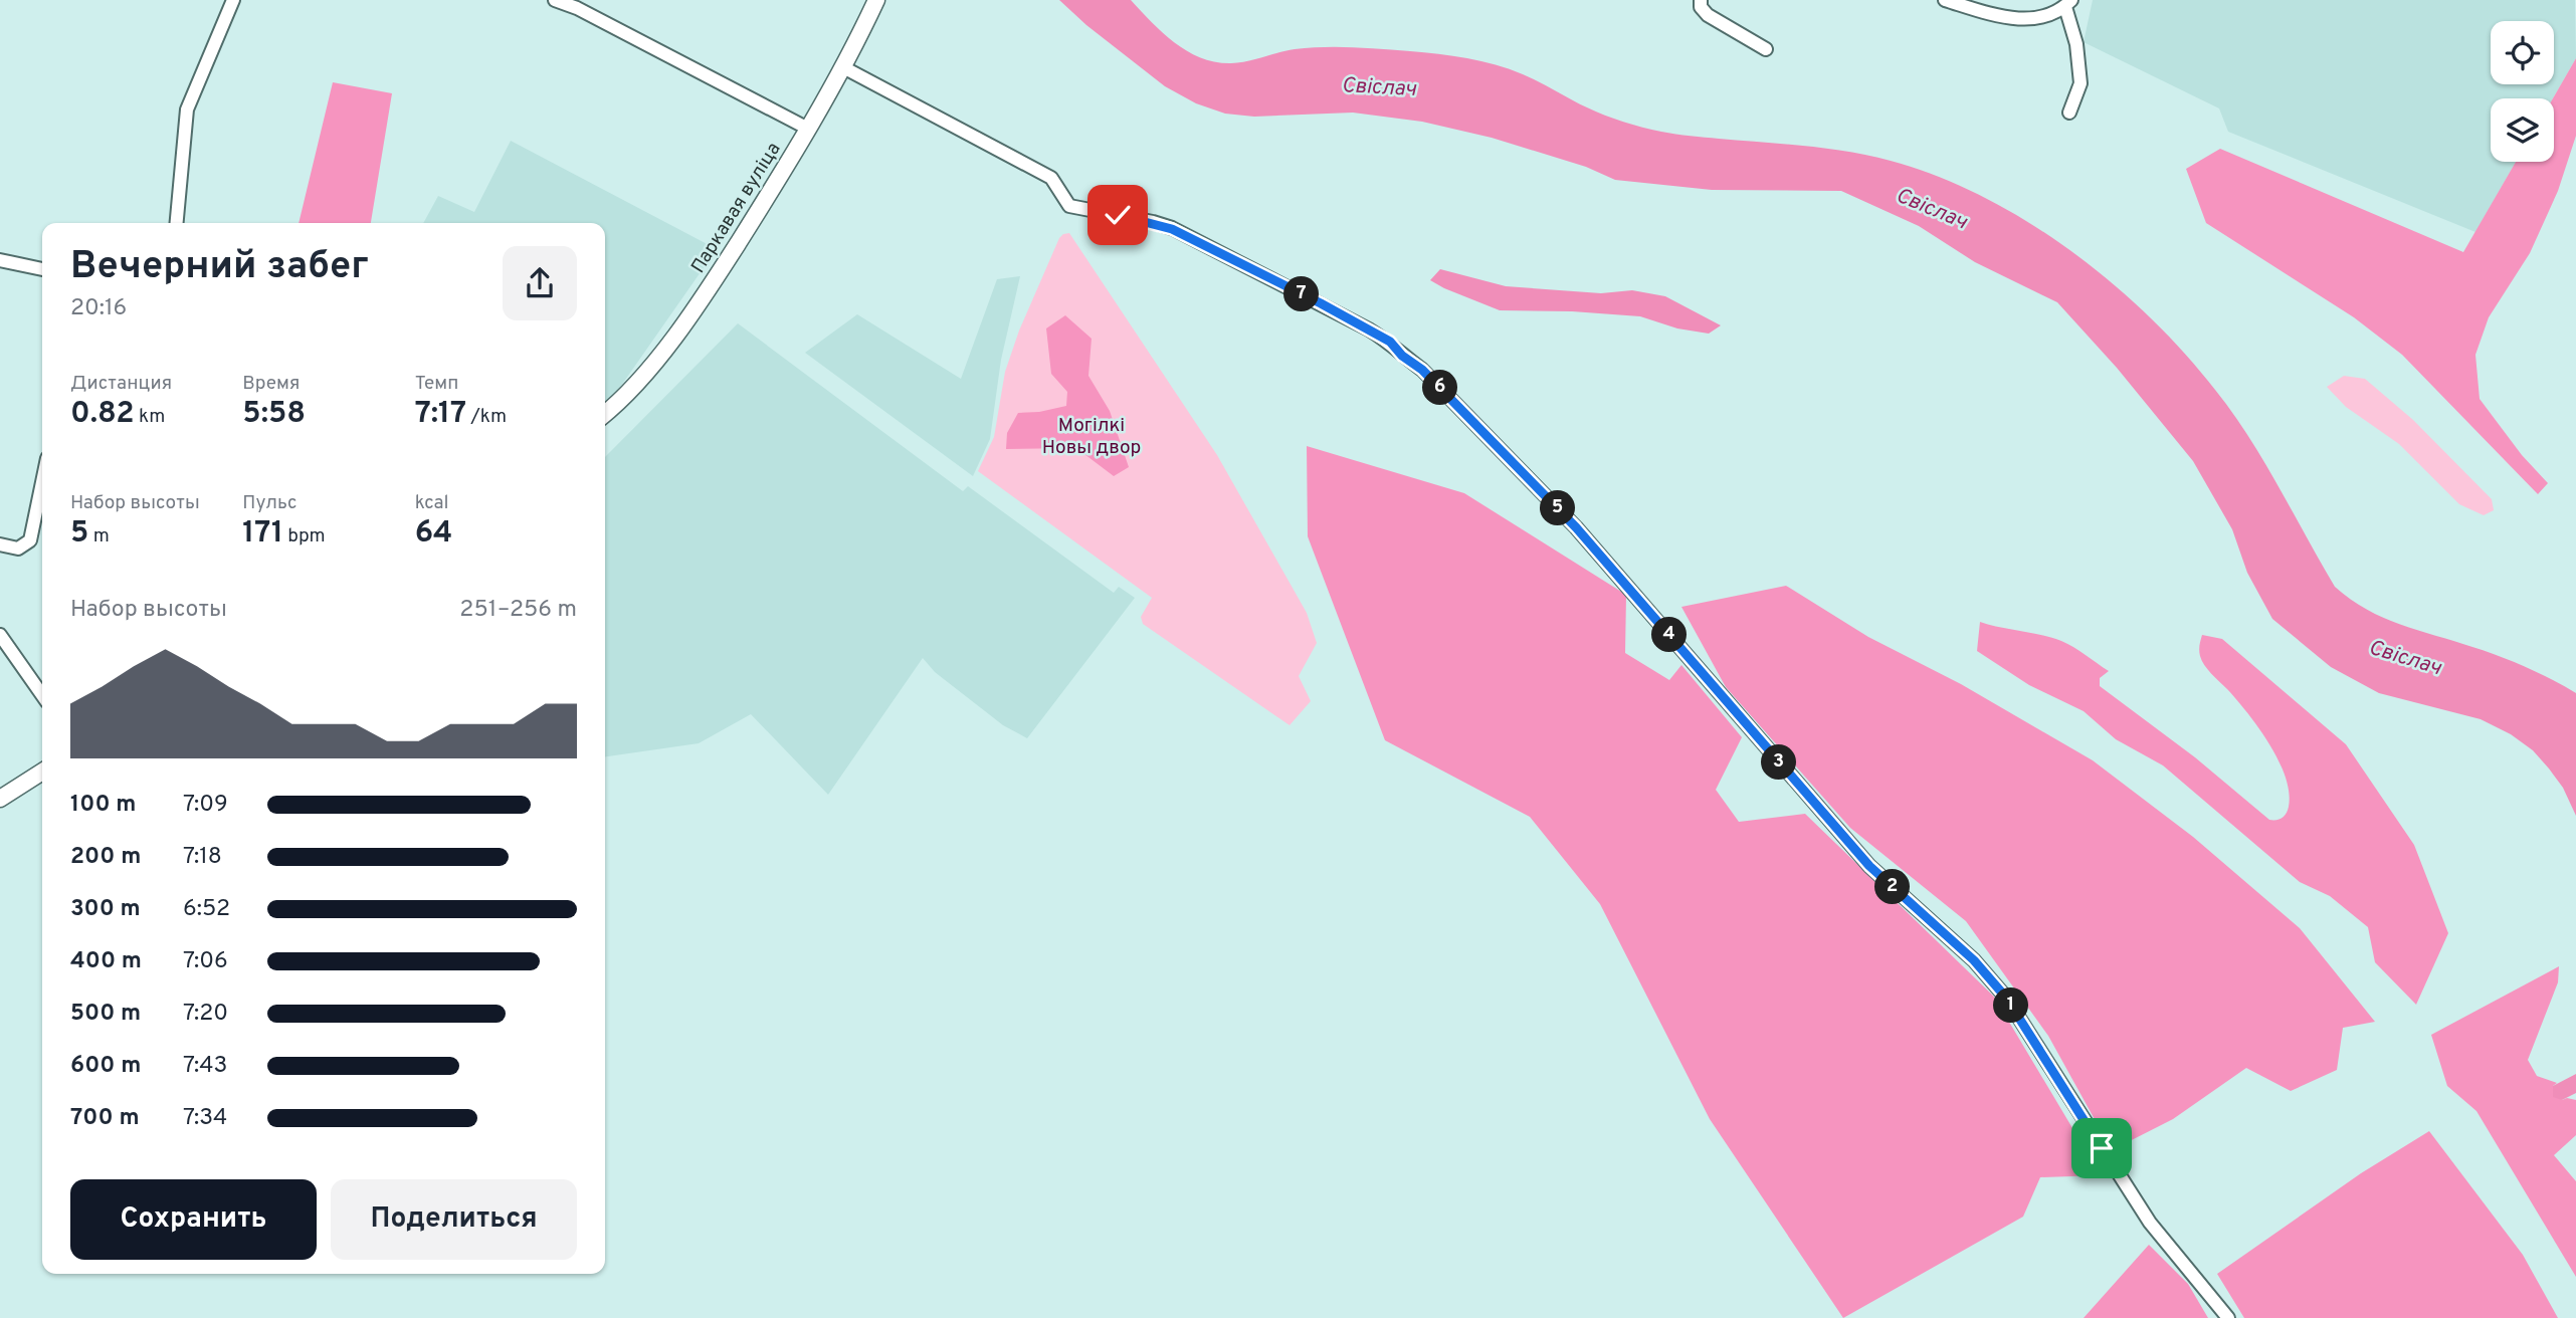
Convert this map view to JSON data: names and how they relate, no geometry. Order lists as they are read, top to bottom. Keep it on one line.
{"streets":{"main road":["Паркавая вуліца"]},"water":["Свіслач"],"parks":["Могілкі Новы двор"],"page":{"heading":["Вечерний забег","20:16"],"pins":["7","6","5","4","3","2","1"],"stats":[["Дистанция","0.82 km"],["Время","5:58"],["Темп","7:17 /km"],["Набор высоты","5 m"],["Пульс","171 bpm"],["kcal","64"]],"chart":["Набор высоты","251–256 m"],"list":[{"name":"100 m","note":"7:09"},{"name":"200 m","note":"7:18"},{"name":"300 m","note":"6:52"},{"name":"400 m","note":"7:06"},{"name":"500 m","note":"7:20"},{"name":"600 m","note":"7:43"},{"name":"700 m","note":"7:34"}],"buttons":["Сохранить","Поделиться"]}}
